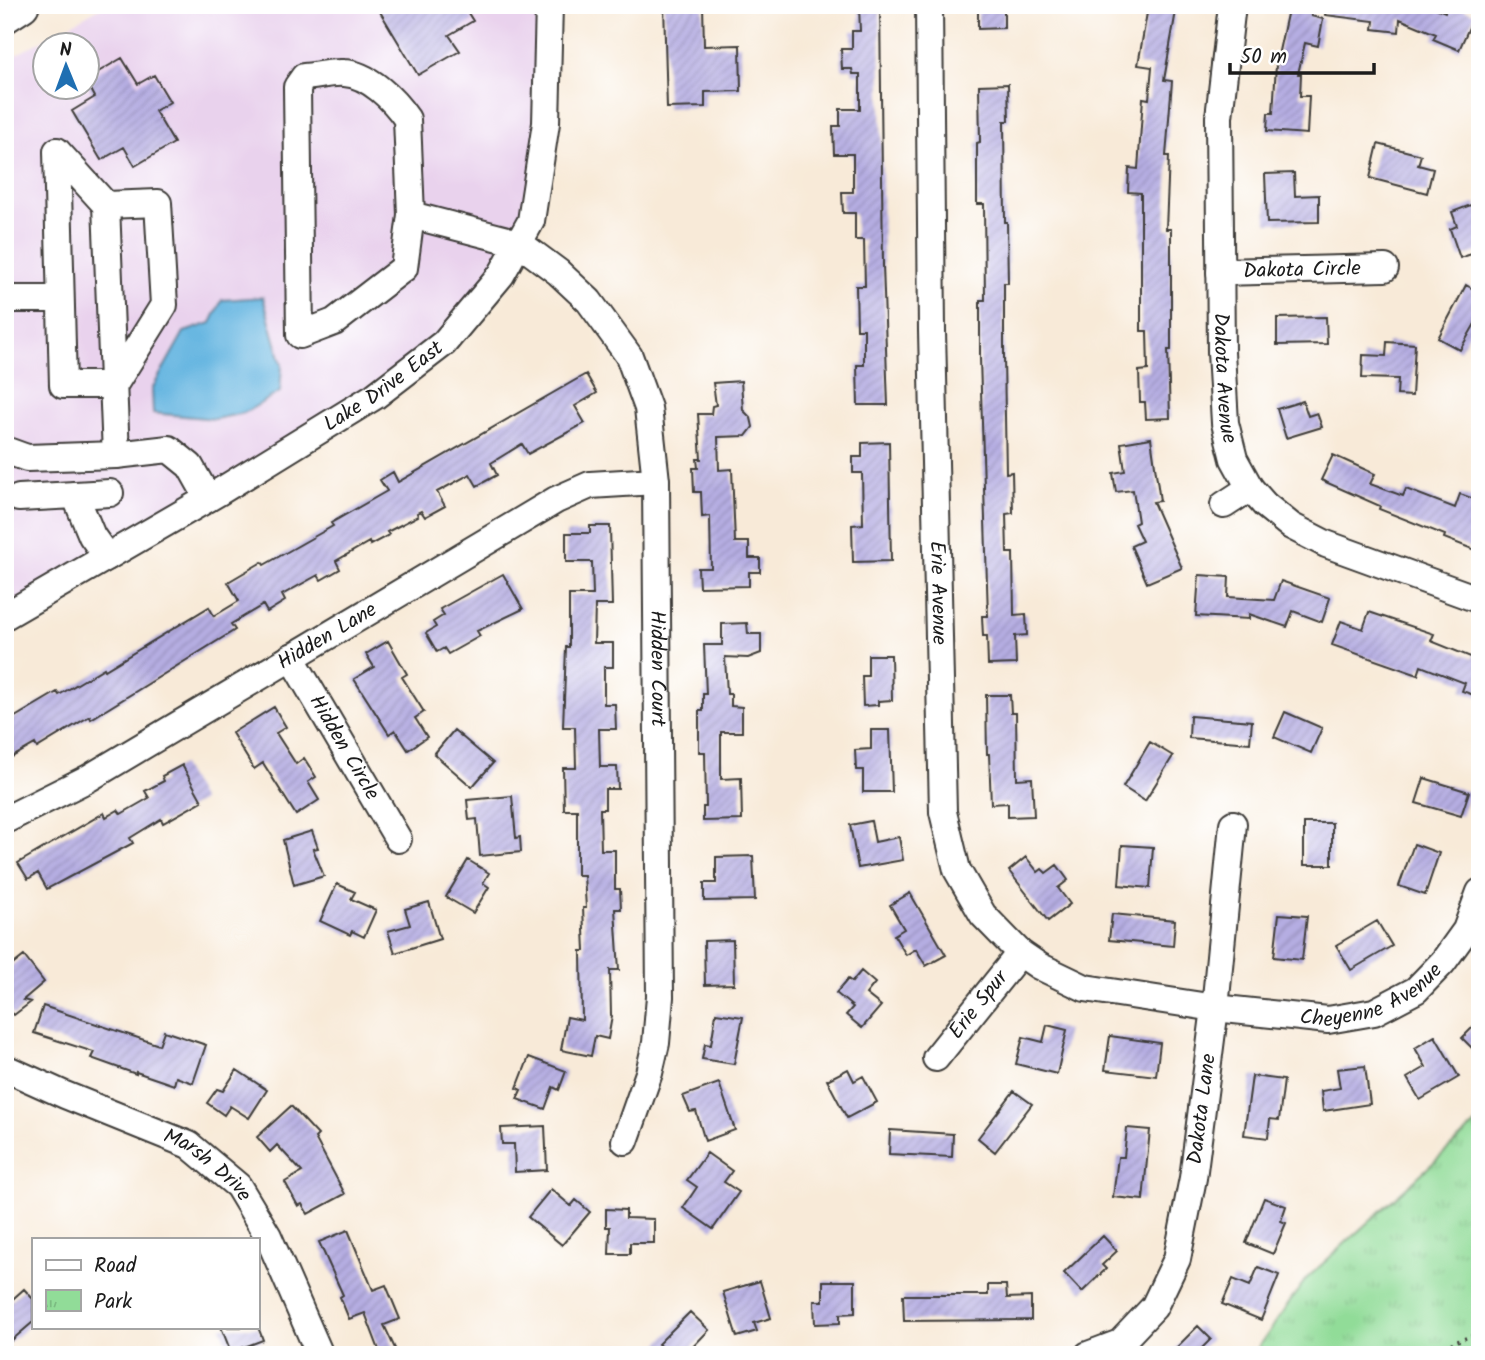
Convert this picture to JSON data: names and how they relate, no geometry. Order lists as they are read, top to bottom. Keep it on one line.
{"streets":{"street":["Dakota Circle","Dakota Avenue","Lake Drive East","Erie Avenue","Hidden Lane","Hidden Court","Hidden Circle","Cheyenne Avenue","Erie Spur","Dakota Lane","Marsh Drive"]},"crossings":[["Dakota Circle","Dakota Avenue"],["Lake Drive East","Hidden Court"],["Erie Avenue","Cheyenne Avenue"],["Erie Avenue","Erie Spur"],["Erie Avenue","Dakota Lane"],["Hidden Lane","Hidden Court"],["Hidden Lane","Hidden Circle"],["Cheyenne Avenue","Dakota Lane"]],"legend":["Road","Park"],"scale_bar":"50 m","north":"top"}
